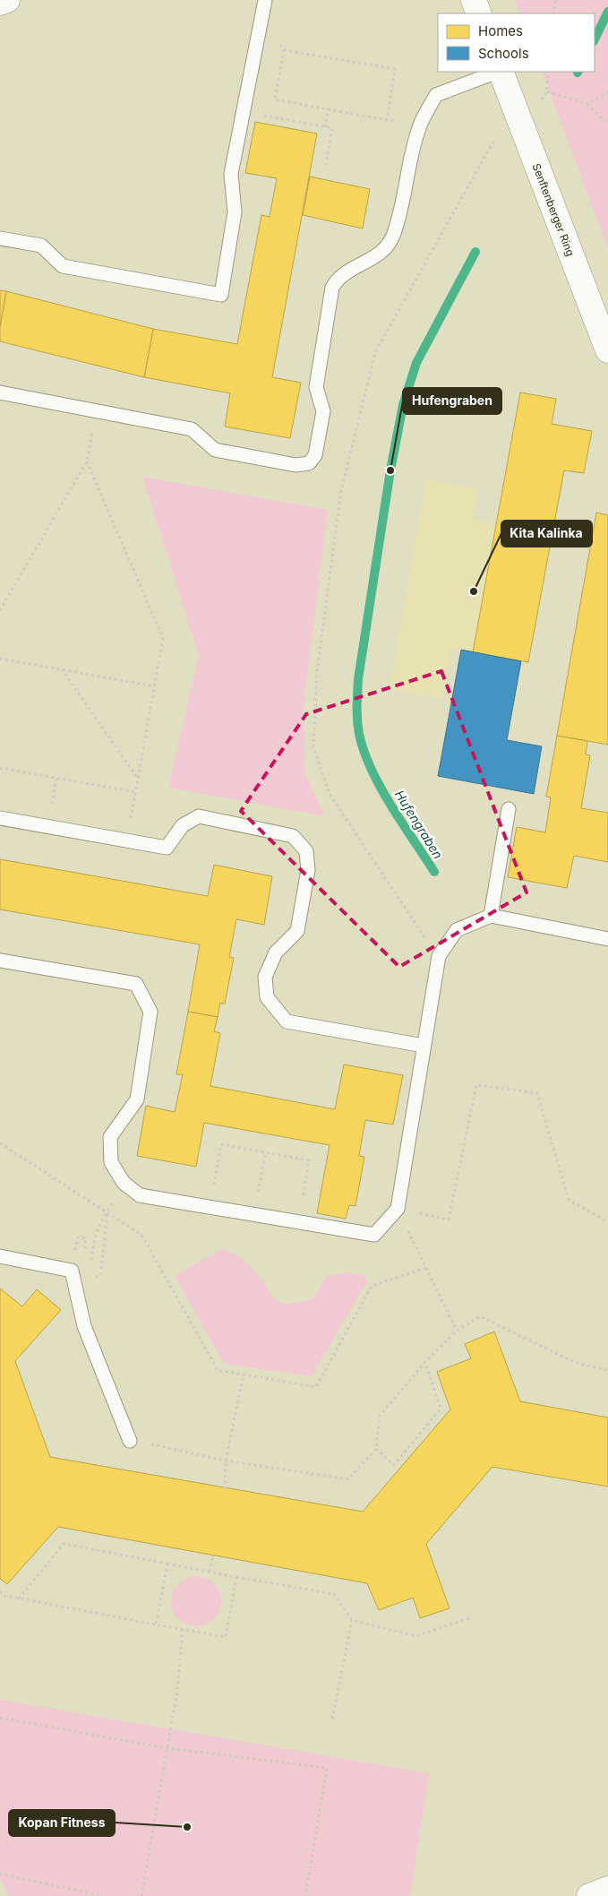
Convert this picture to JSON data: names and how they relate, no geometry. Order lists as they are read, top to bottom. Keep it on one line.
{"streets":{"street":["Senftenberger Ring"]},"water":["Hufengraben"],"places":["Hufengraben","Kita Kalinka","Kopan Fitness"],"legend":["Homes","Schools"]}
